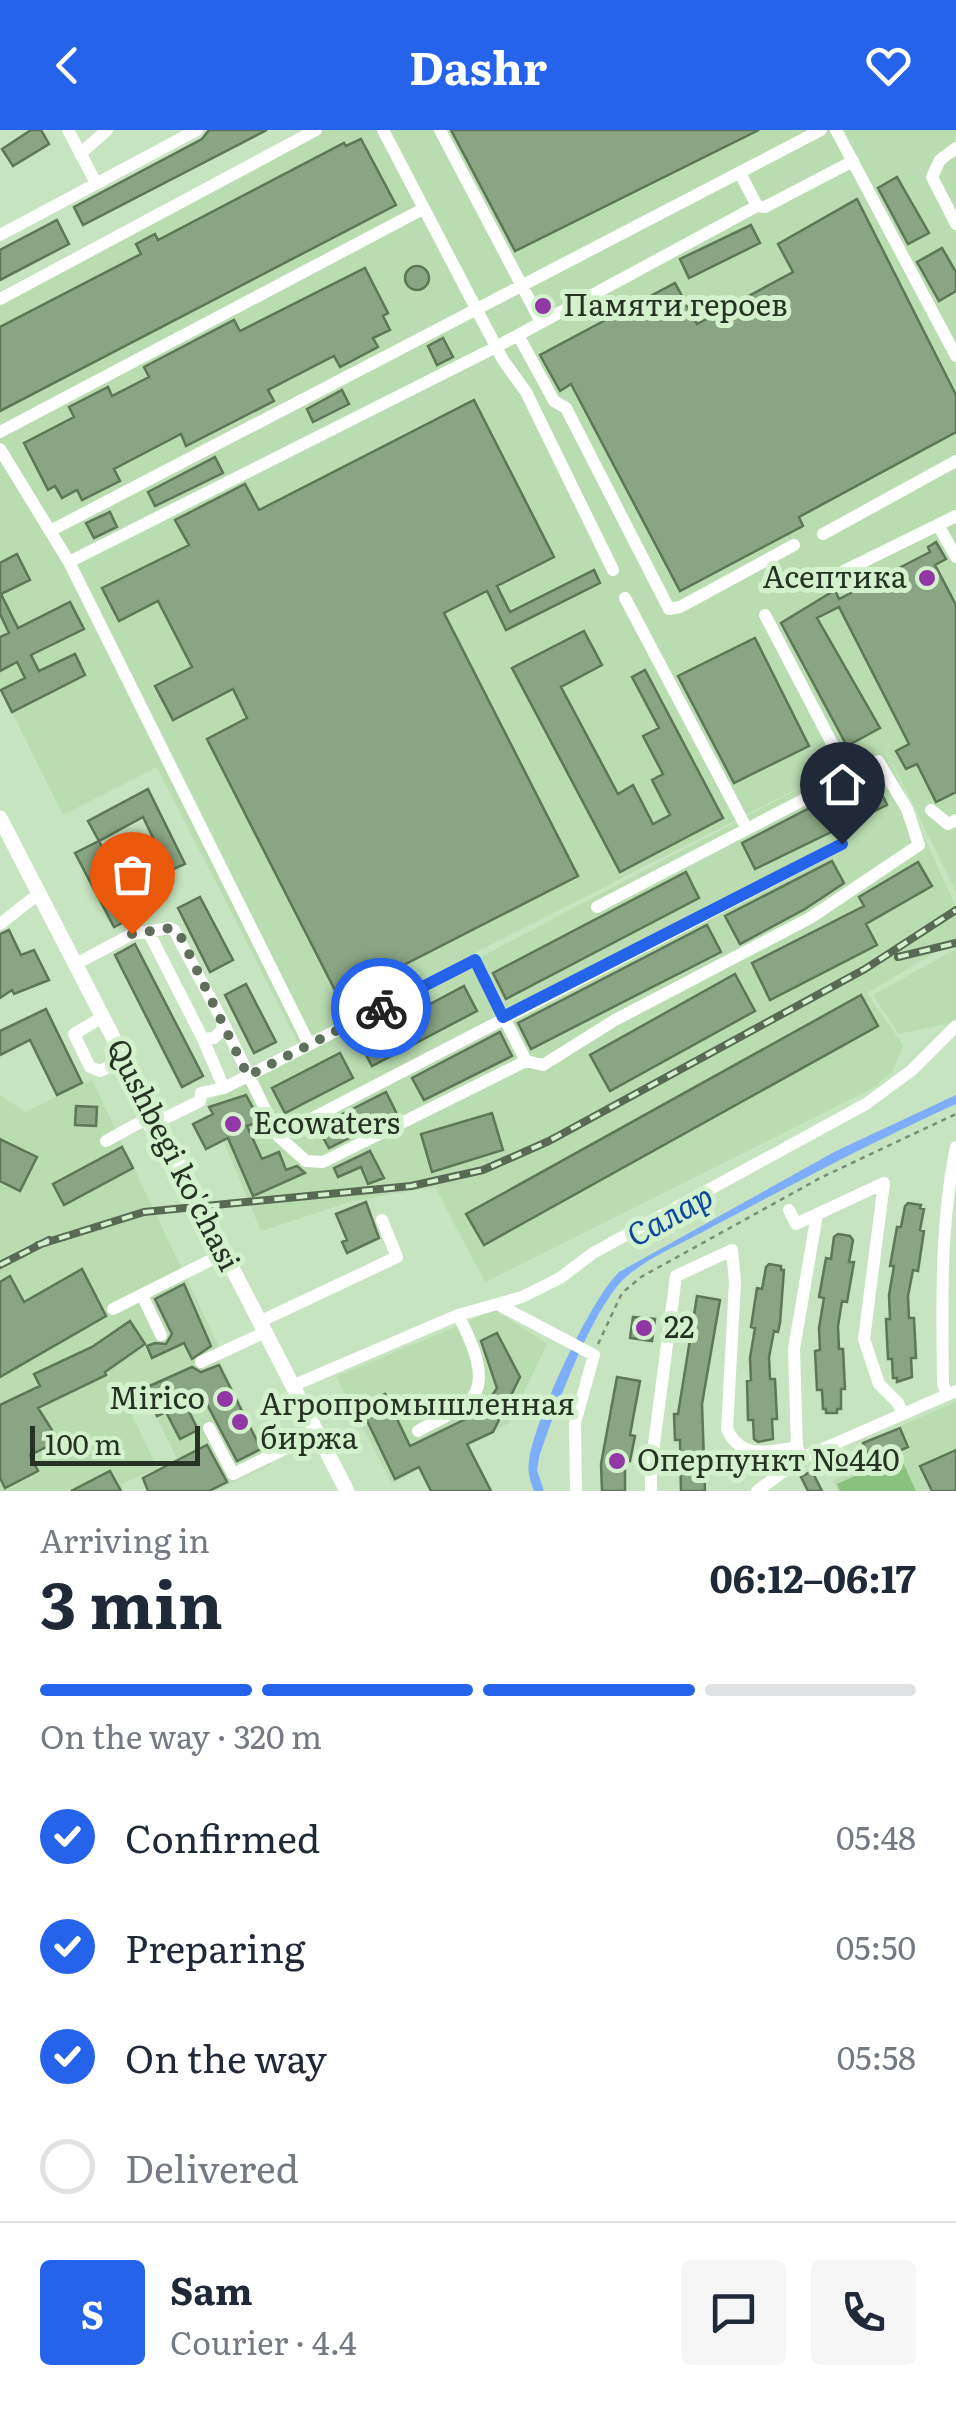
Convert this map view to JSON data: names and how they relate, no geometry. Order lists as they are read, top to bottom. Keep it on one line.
{"streets":{"main road":["Qushbegi ko'chasi"]},"water":["Салар"],"places":["Памяти героев","Асептика","Ecowaters","22","Mirico","Агропромышленная биржа","Оперпункт №440"],"scale_bar":"100 m","page":{"header":"Dashr","scale":"100 m","heading":["3 min","Arriving in","06:12–06:17"],"panel":["Sam","Courier · 4.4"],"bar":"On the way · 320 m","list":[["Confirmed","05:48"],["Preparing","05:50"],["On the way","05:58"],"Delivered"],"round":"S"}}
